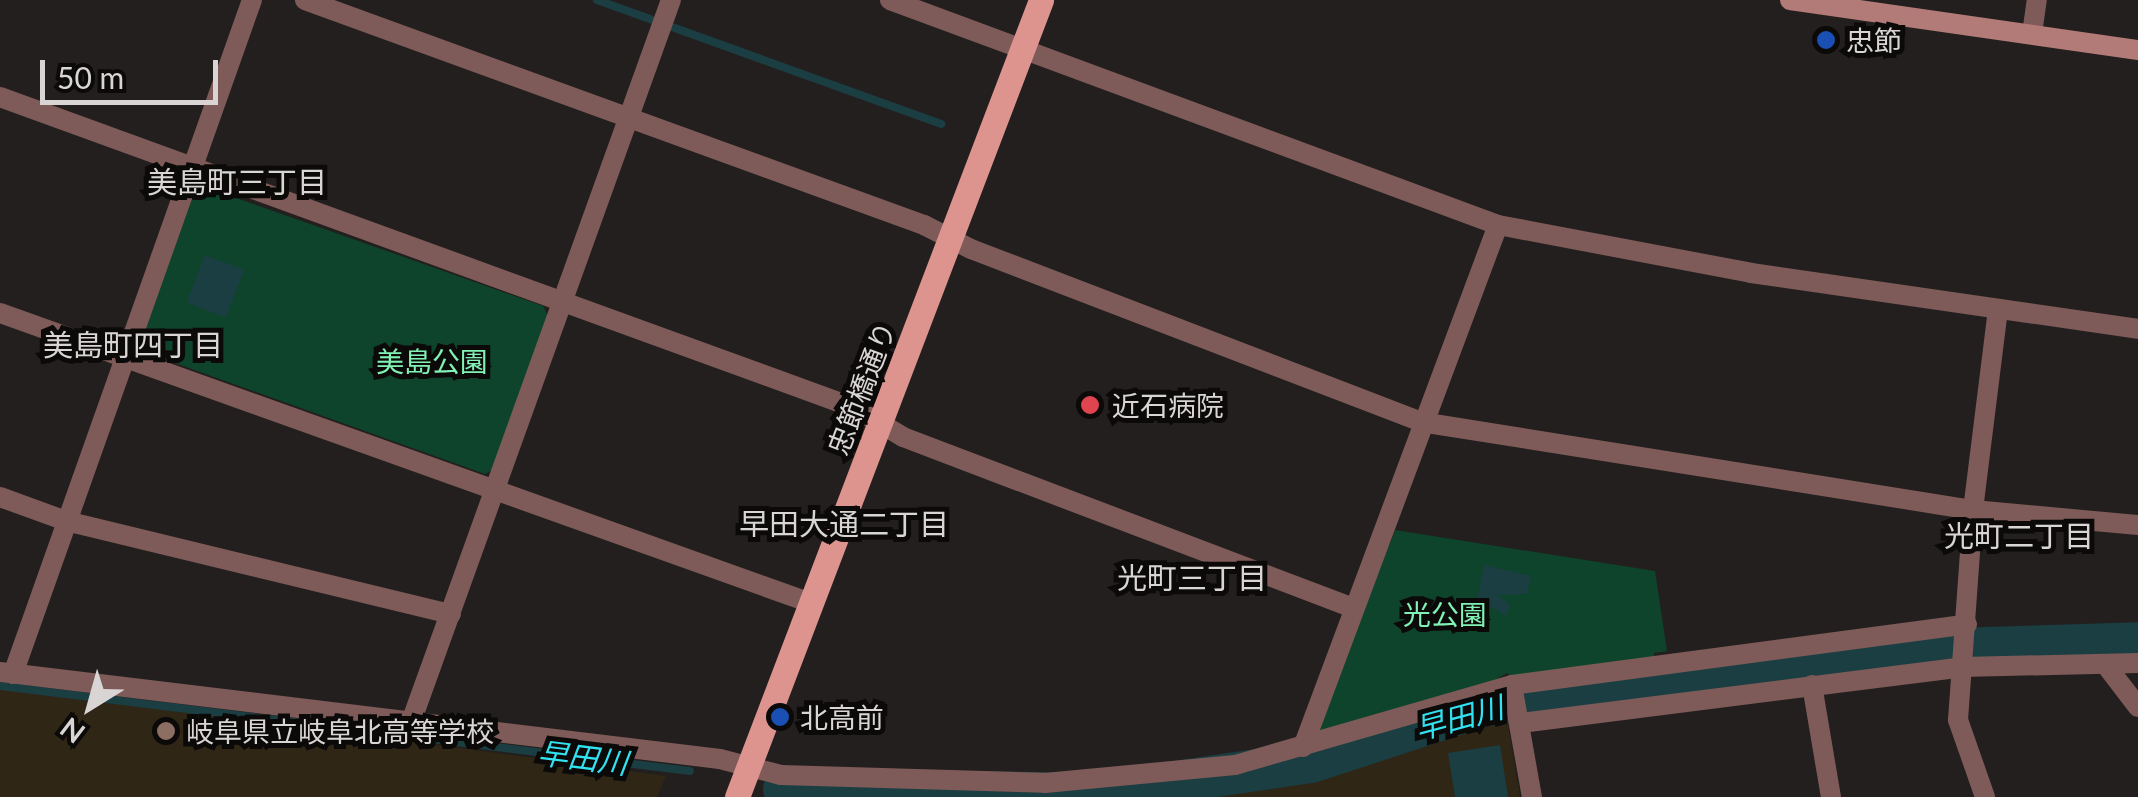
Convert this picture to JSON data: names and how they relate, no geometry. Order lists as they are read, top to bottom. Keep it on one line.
{"streets":{"main road":["忠節橋通り"]},"districts":["美島町三丁目","美島町四丁目","早田大通二丁目","光町二丁目","光町三丁目"],"water":["早田川"],"parks":["美島公園","光公園"],"places":["忠節","近石病院","北高前","岐阜県立岐阜北高等学校"],"scale_bar":"50 m","north":"bottom left"}
